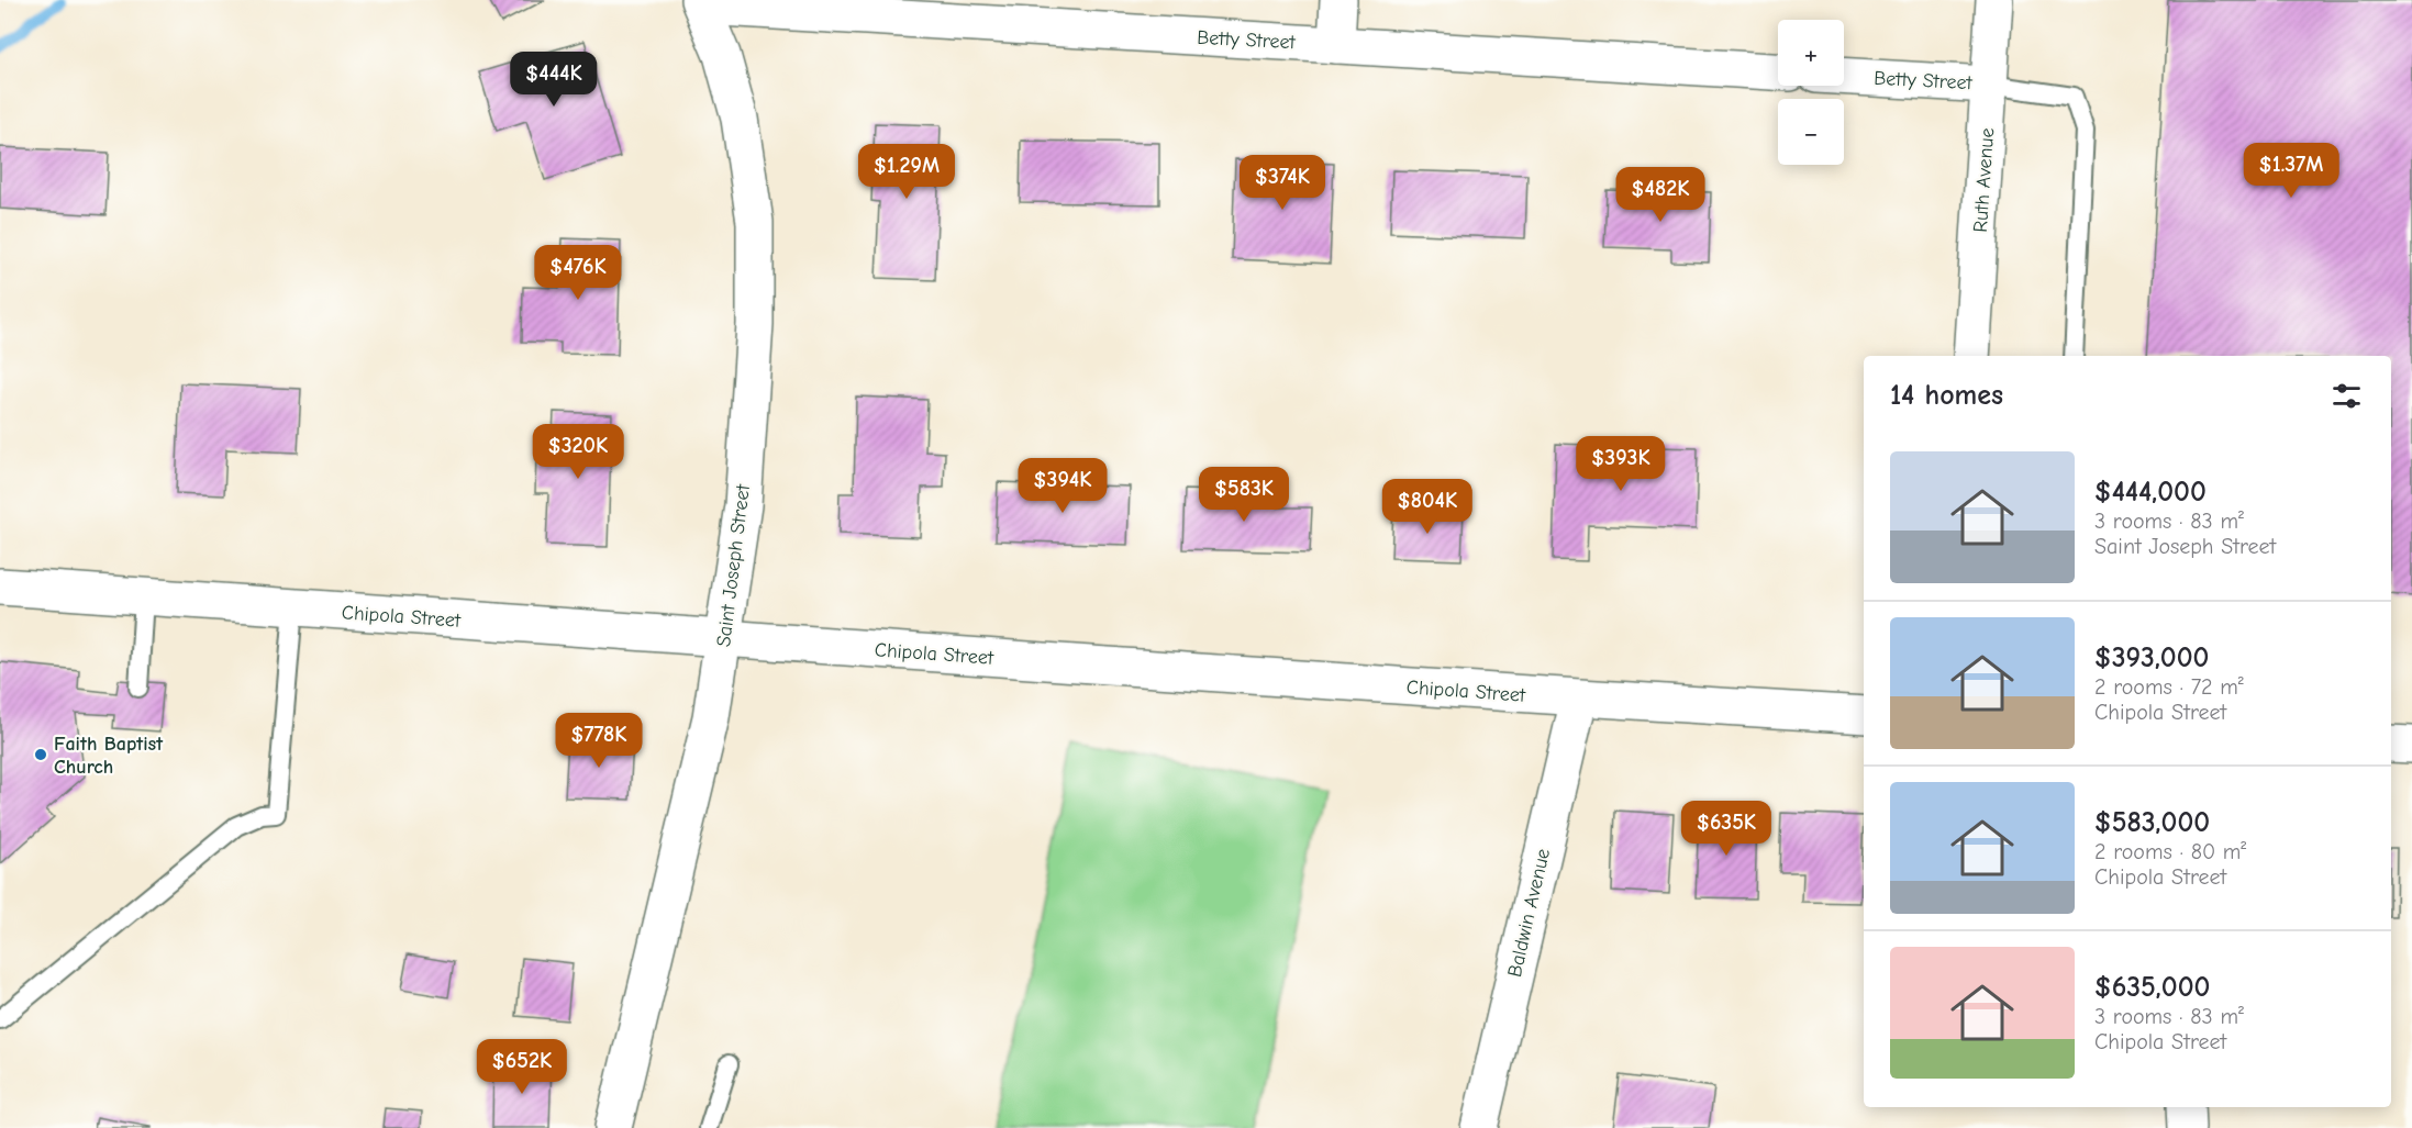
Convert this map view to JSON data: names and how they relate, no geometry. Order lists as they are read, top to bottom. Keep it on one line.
{"streets":{"street":["Betty Street","Ruth Avenue","Saint Joseph Street","Chipola Street","Baldwin Avenue"]},"crossings":[["Betty Street","Ruth Avenue"],["Betty Street","Saint Joseph Street"],["Saint Joseph Street","Chipola Street"],["Chipola Street","Baldwin Avenue"]],"places":["Faith Baptist Church"],"page":{"map_buttons":["+","−"],"price":["$444K","$1.37M","$1.29M","$374K","$482K","$476K","$320K","$393K","$394K","$583K","$804K","$778K","$635K","$652K"],"heading":"14 homes","list":[{"name":"$444,000","note":"3 rooms · 83 m² · Saint Joseph Street"},{"name":"$393,000","note":"2 rooms · 72 m² · Chipola Street"},{"name":"$583,000","note":"2 rooms · 80 m² · Chipola Street"},{"name":"$635,000","note":"3 rooms · 83 m² · Chipola Street"}]}}
